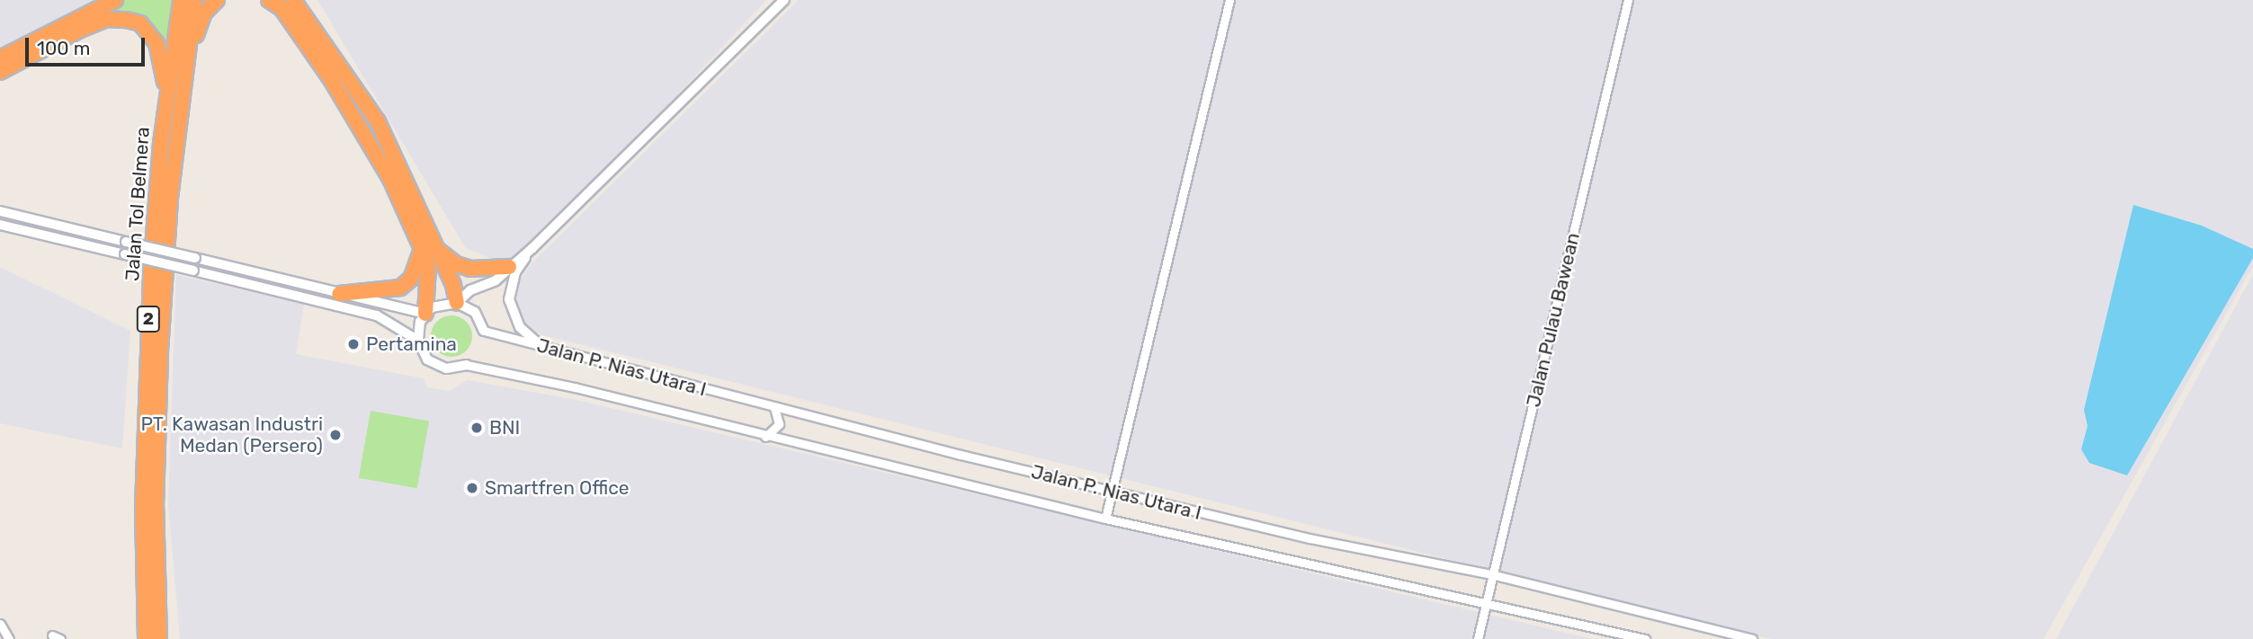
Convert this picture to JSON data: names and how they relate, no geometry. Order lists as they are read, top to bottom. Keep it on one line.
{"streets":{"highway":["Jalan Tol Belmera","2"],"street":["Jalan Pulau Bawean","Jalan P. Nias Utara I"]},"crossings":[["Jalan Pulau Bawean","Jalan P. Nias Utara I"]],"places":["Pertamina","BNI","PT. Kawasan Industri Medan (Persero)","Smartfren Office"],"scale_bar":"100 m"}
